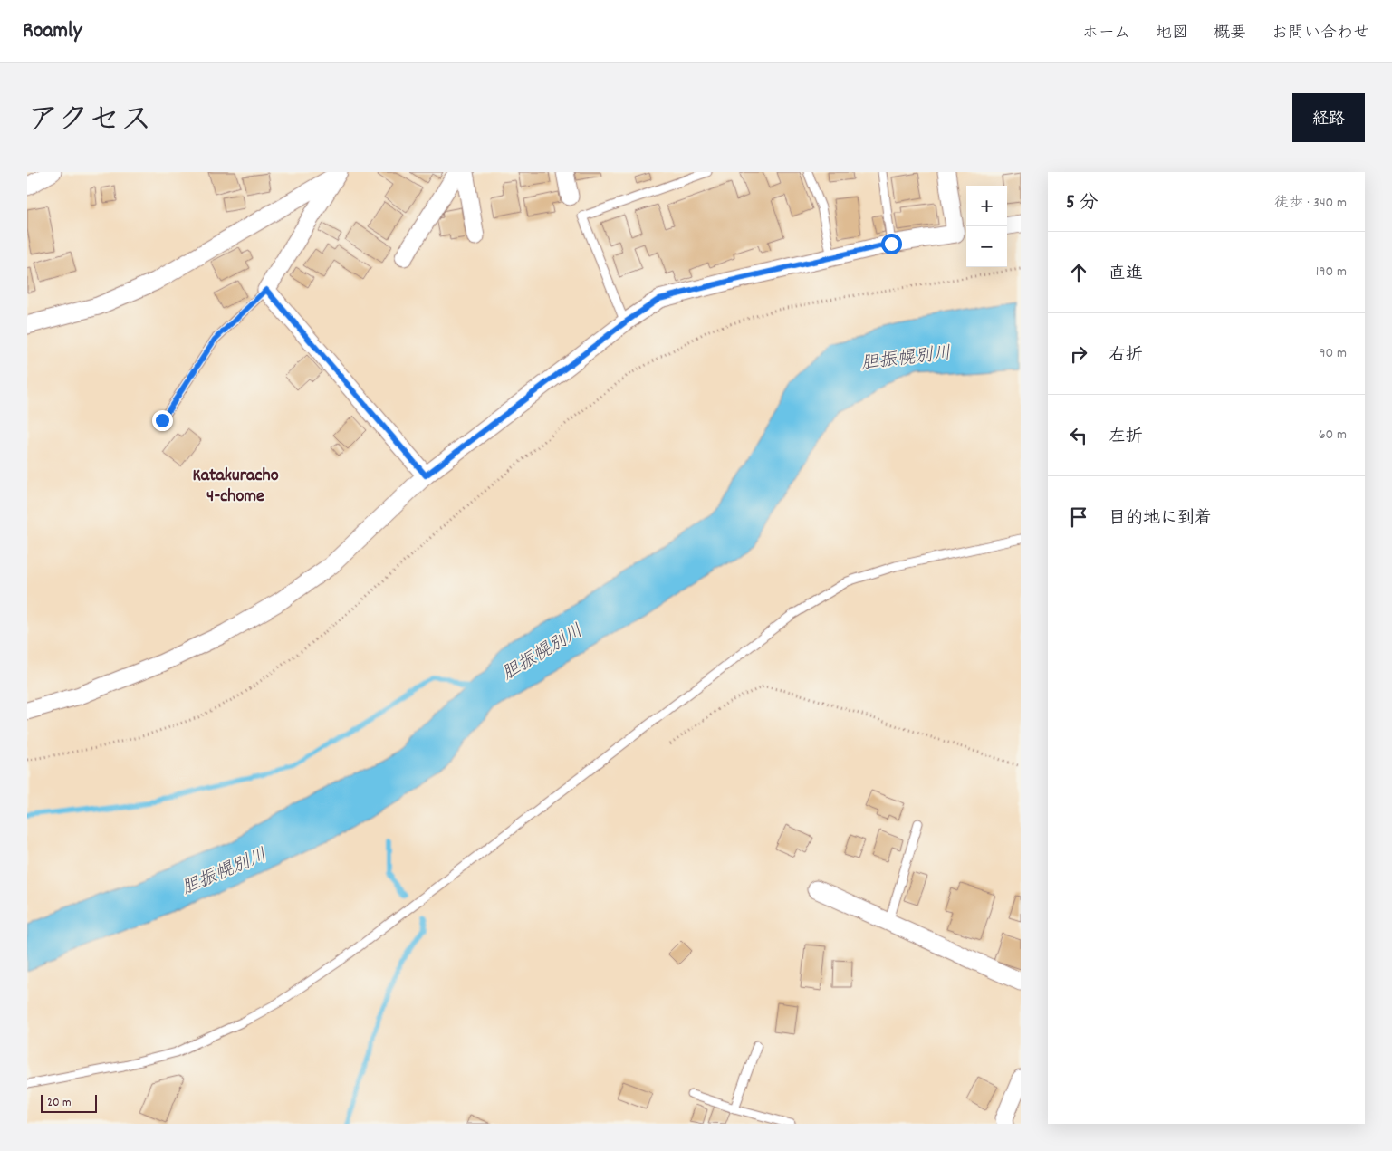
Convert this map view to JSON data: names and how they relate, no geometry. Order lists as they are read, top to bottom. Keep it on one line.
{"districts":["Katakuracho 4-chome"],"water":["胆振幌別川"],"scale_bar":"20 m","page":{"header":"Roamly","nav":["ホーム","地図","概要","お問い合わせ"],"title":"アクセス","buttons":"経路","heading":["5 分","徒歩 · 340 m"],"map_buttons":["+","−"],"list":[["直進","190 m"],["右折","90 m"],["左折","60 m"],"目的地に到着"],"scale":"20 m"}}
